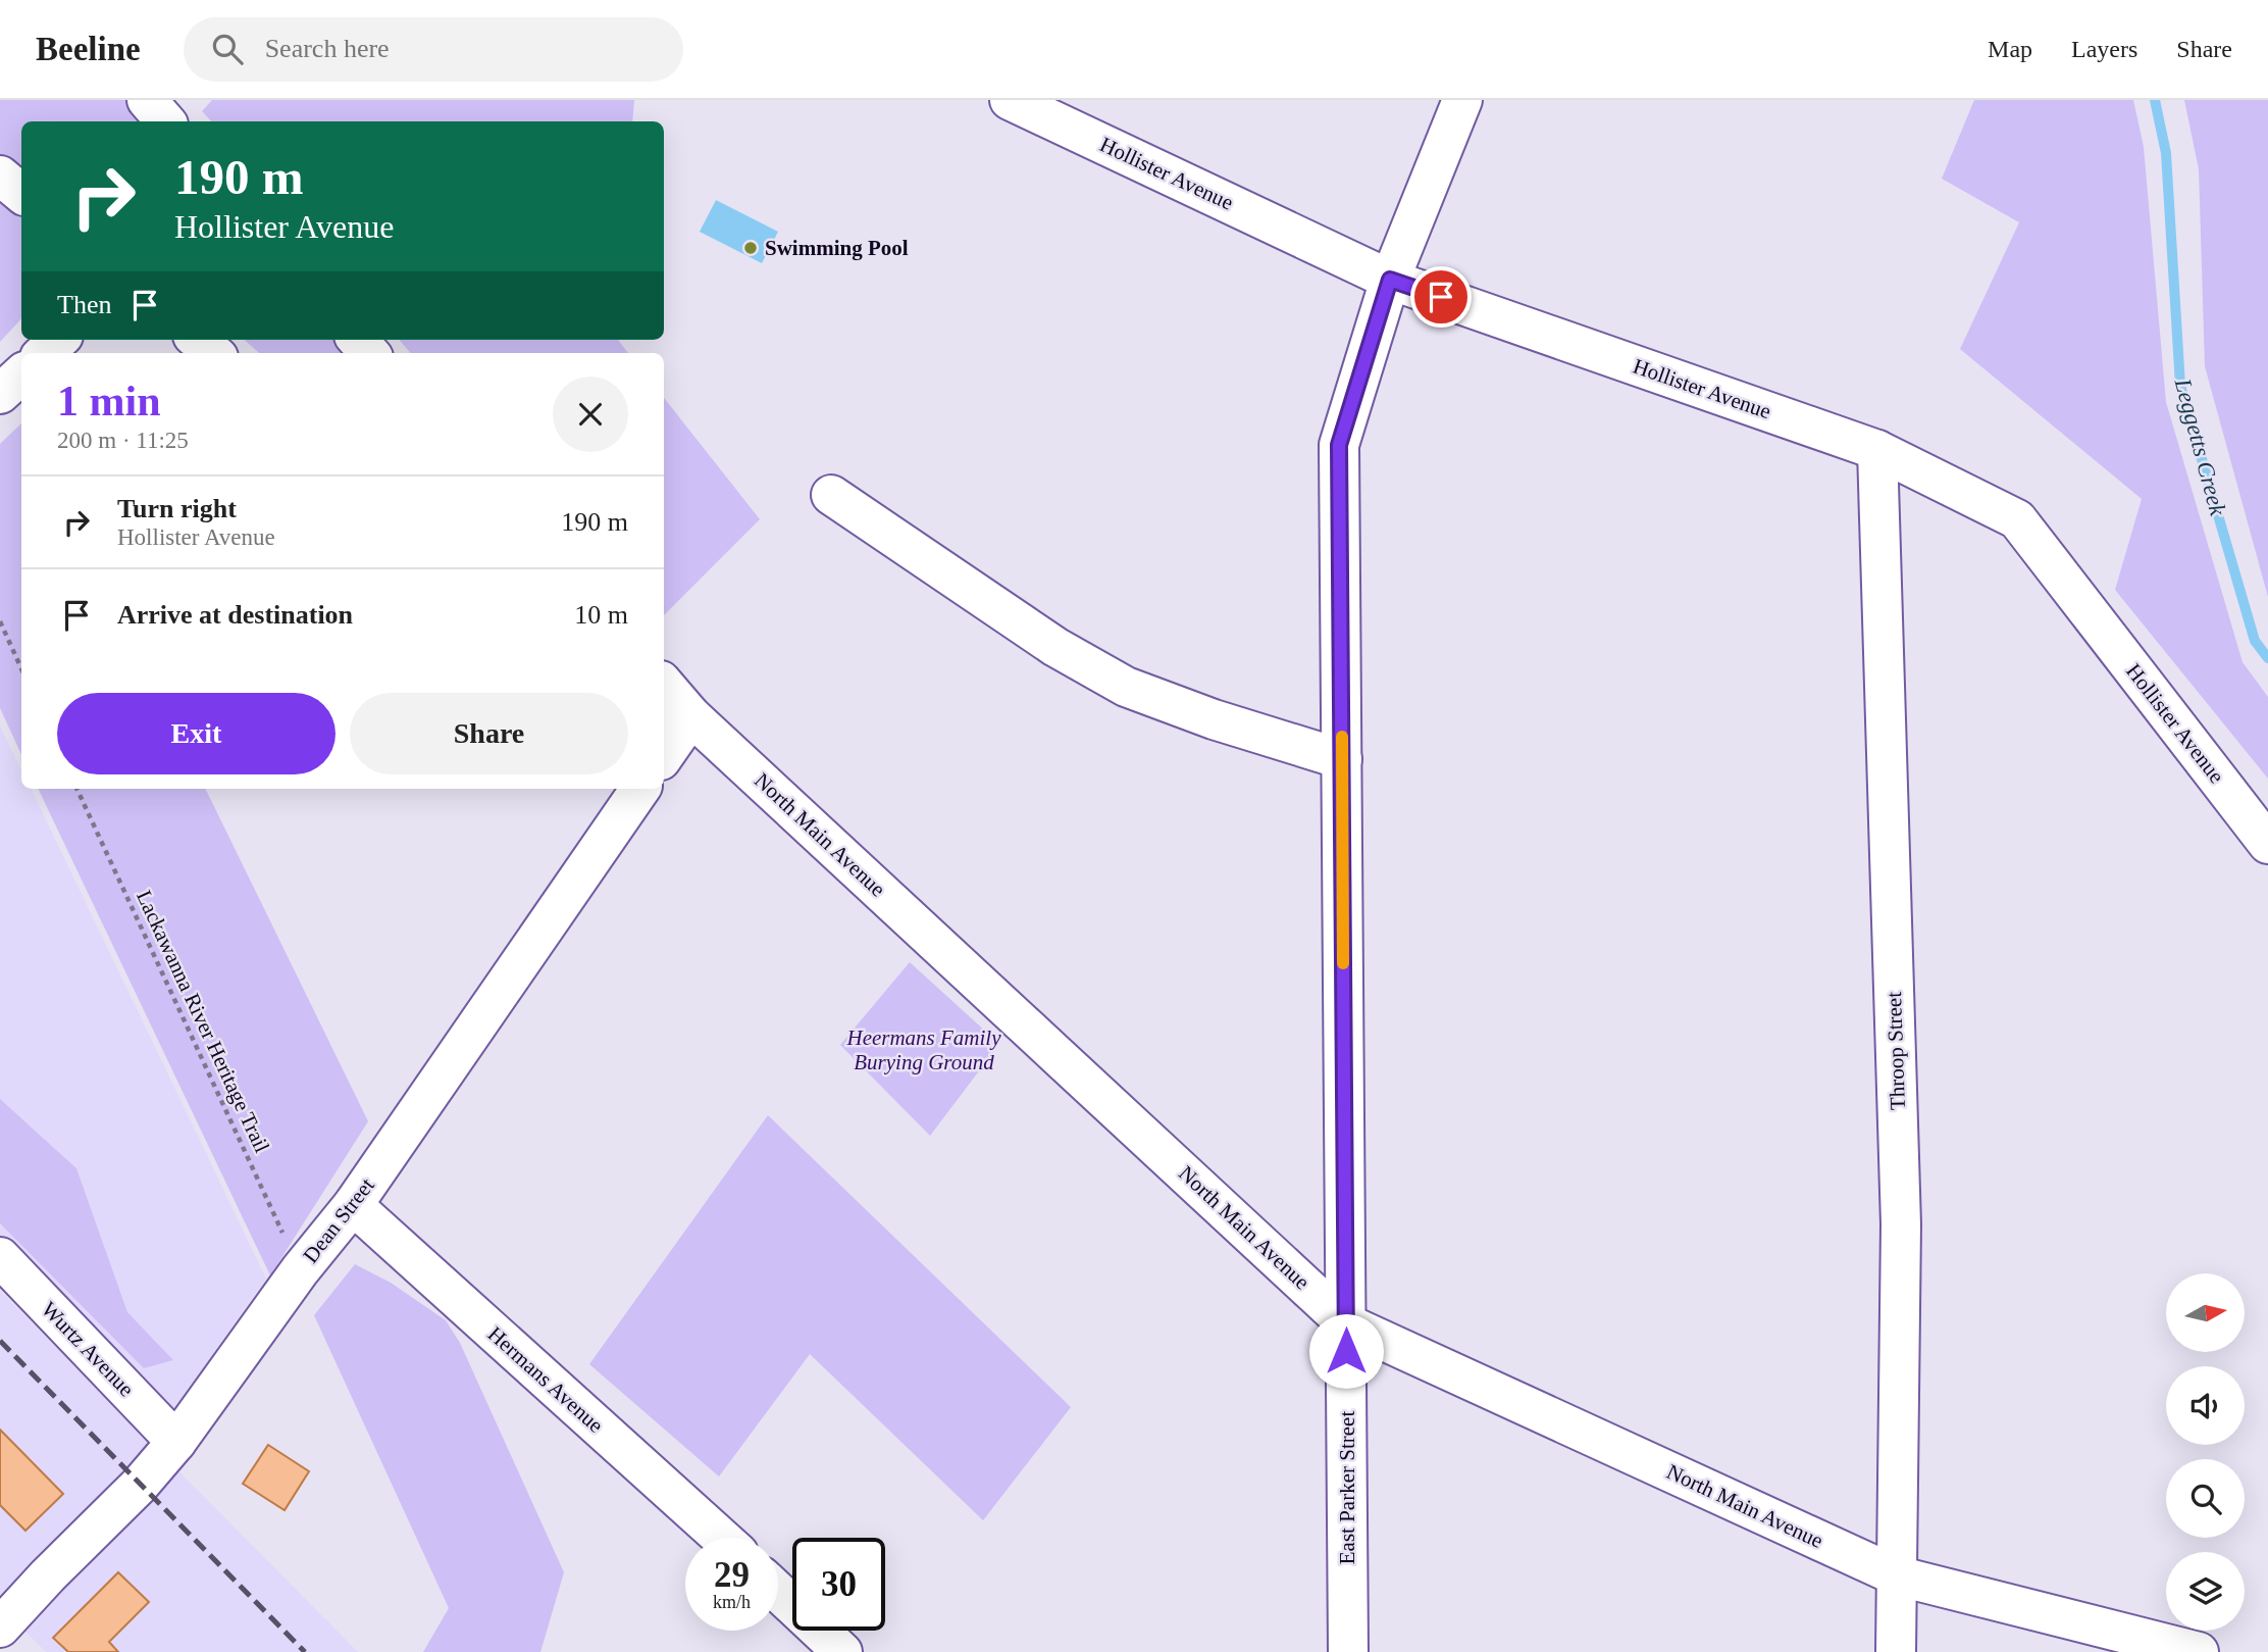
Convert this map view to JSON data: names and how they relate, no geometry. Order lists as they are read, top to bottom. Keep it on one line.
{"streets":{"street":["Hollister Avenue","North Main Avenue","Throop Street","Dean Street","Wurtz Avenue","Hermans Avenue","East Parker Street"],"path":["Lackawanna River Heritage Trail"]},"crossings":[["Hollister Avenue","Throop Street"],["Hollister Avenue","East Parker Street"],["North Main Avenue","Throop Street"],["North Main Avenue","East Parker Street"],["Lackawanna River Heritage Trail","Dean Street"],["Dean Street","Wurtz Avenue"],["Dean Street","Hermans Avenue"]],"water":["Leggetts Creek"],"parks":["Heermans Family Burying Ground"],"places":["Swimming Pool"],"north":"right","page":{"header":"Beeline","search":"Search here","nav":["Map","Layers","Share"],"turn":["190 m","Hollister Avenue"],"then":"Then","heading":["1 min","200 m · 11:25"],"list":[{"name":"Turn right","note":"Hollister Avenue","value":"190 m"},{"name":"Arrive at destination","value":"10 m"}],"buttons":["Exit","Share"],"speed":"29 km/h","limit":"30"}}
